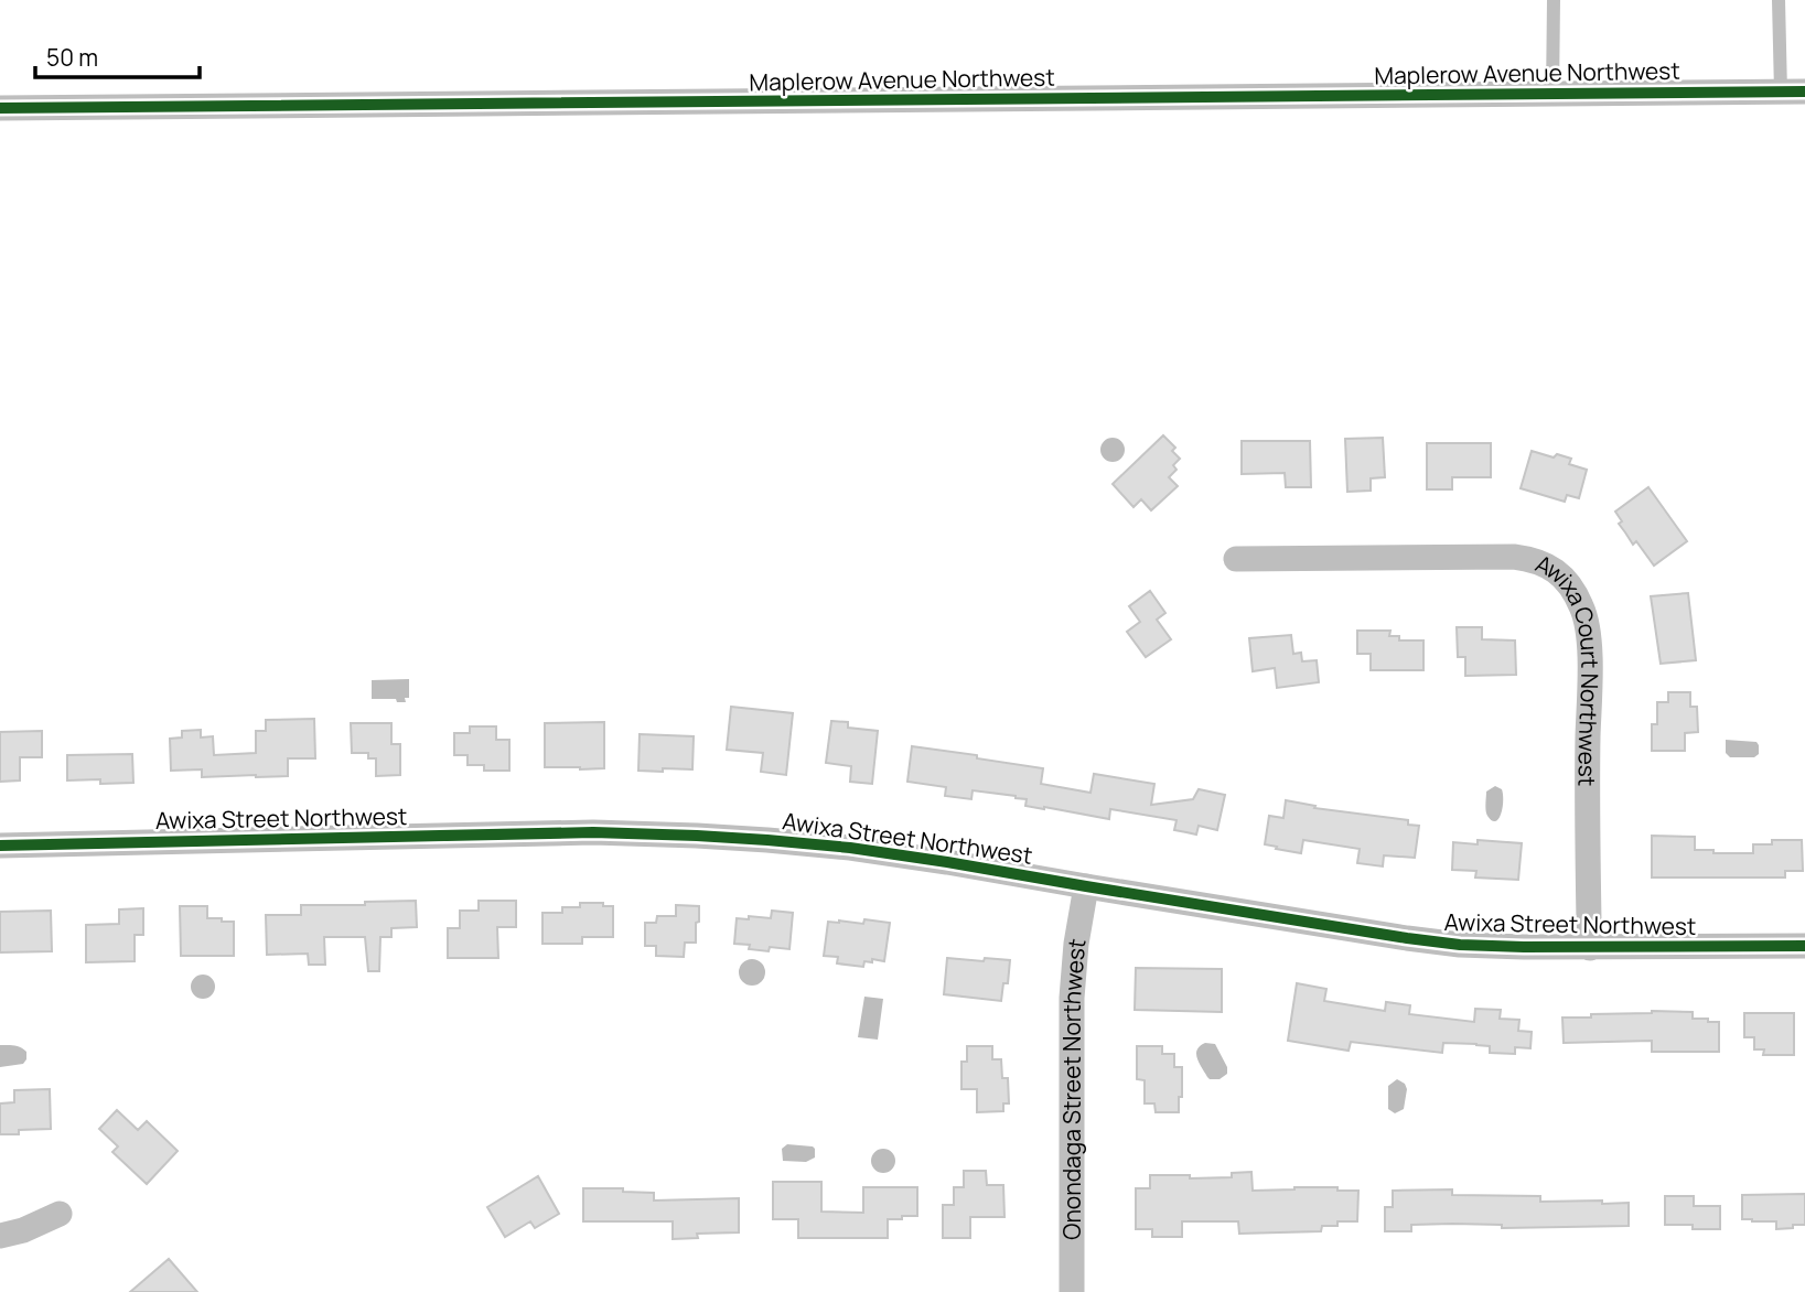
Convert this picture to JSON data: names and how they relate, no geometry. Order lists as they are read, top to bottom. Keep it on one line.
{"streets":{"street":["Maplerow Avenue Northwest","Awixa Court Northwest","Awixa Street Northwest","Onondaga Street Northwest"]},"crossings":[["Awixa Court Northwest","Awixa Street Northwest"],["Awixa Street Northwest","Onondaga Street Northwest"]],"scale_bar":"50 m"}
